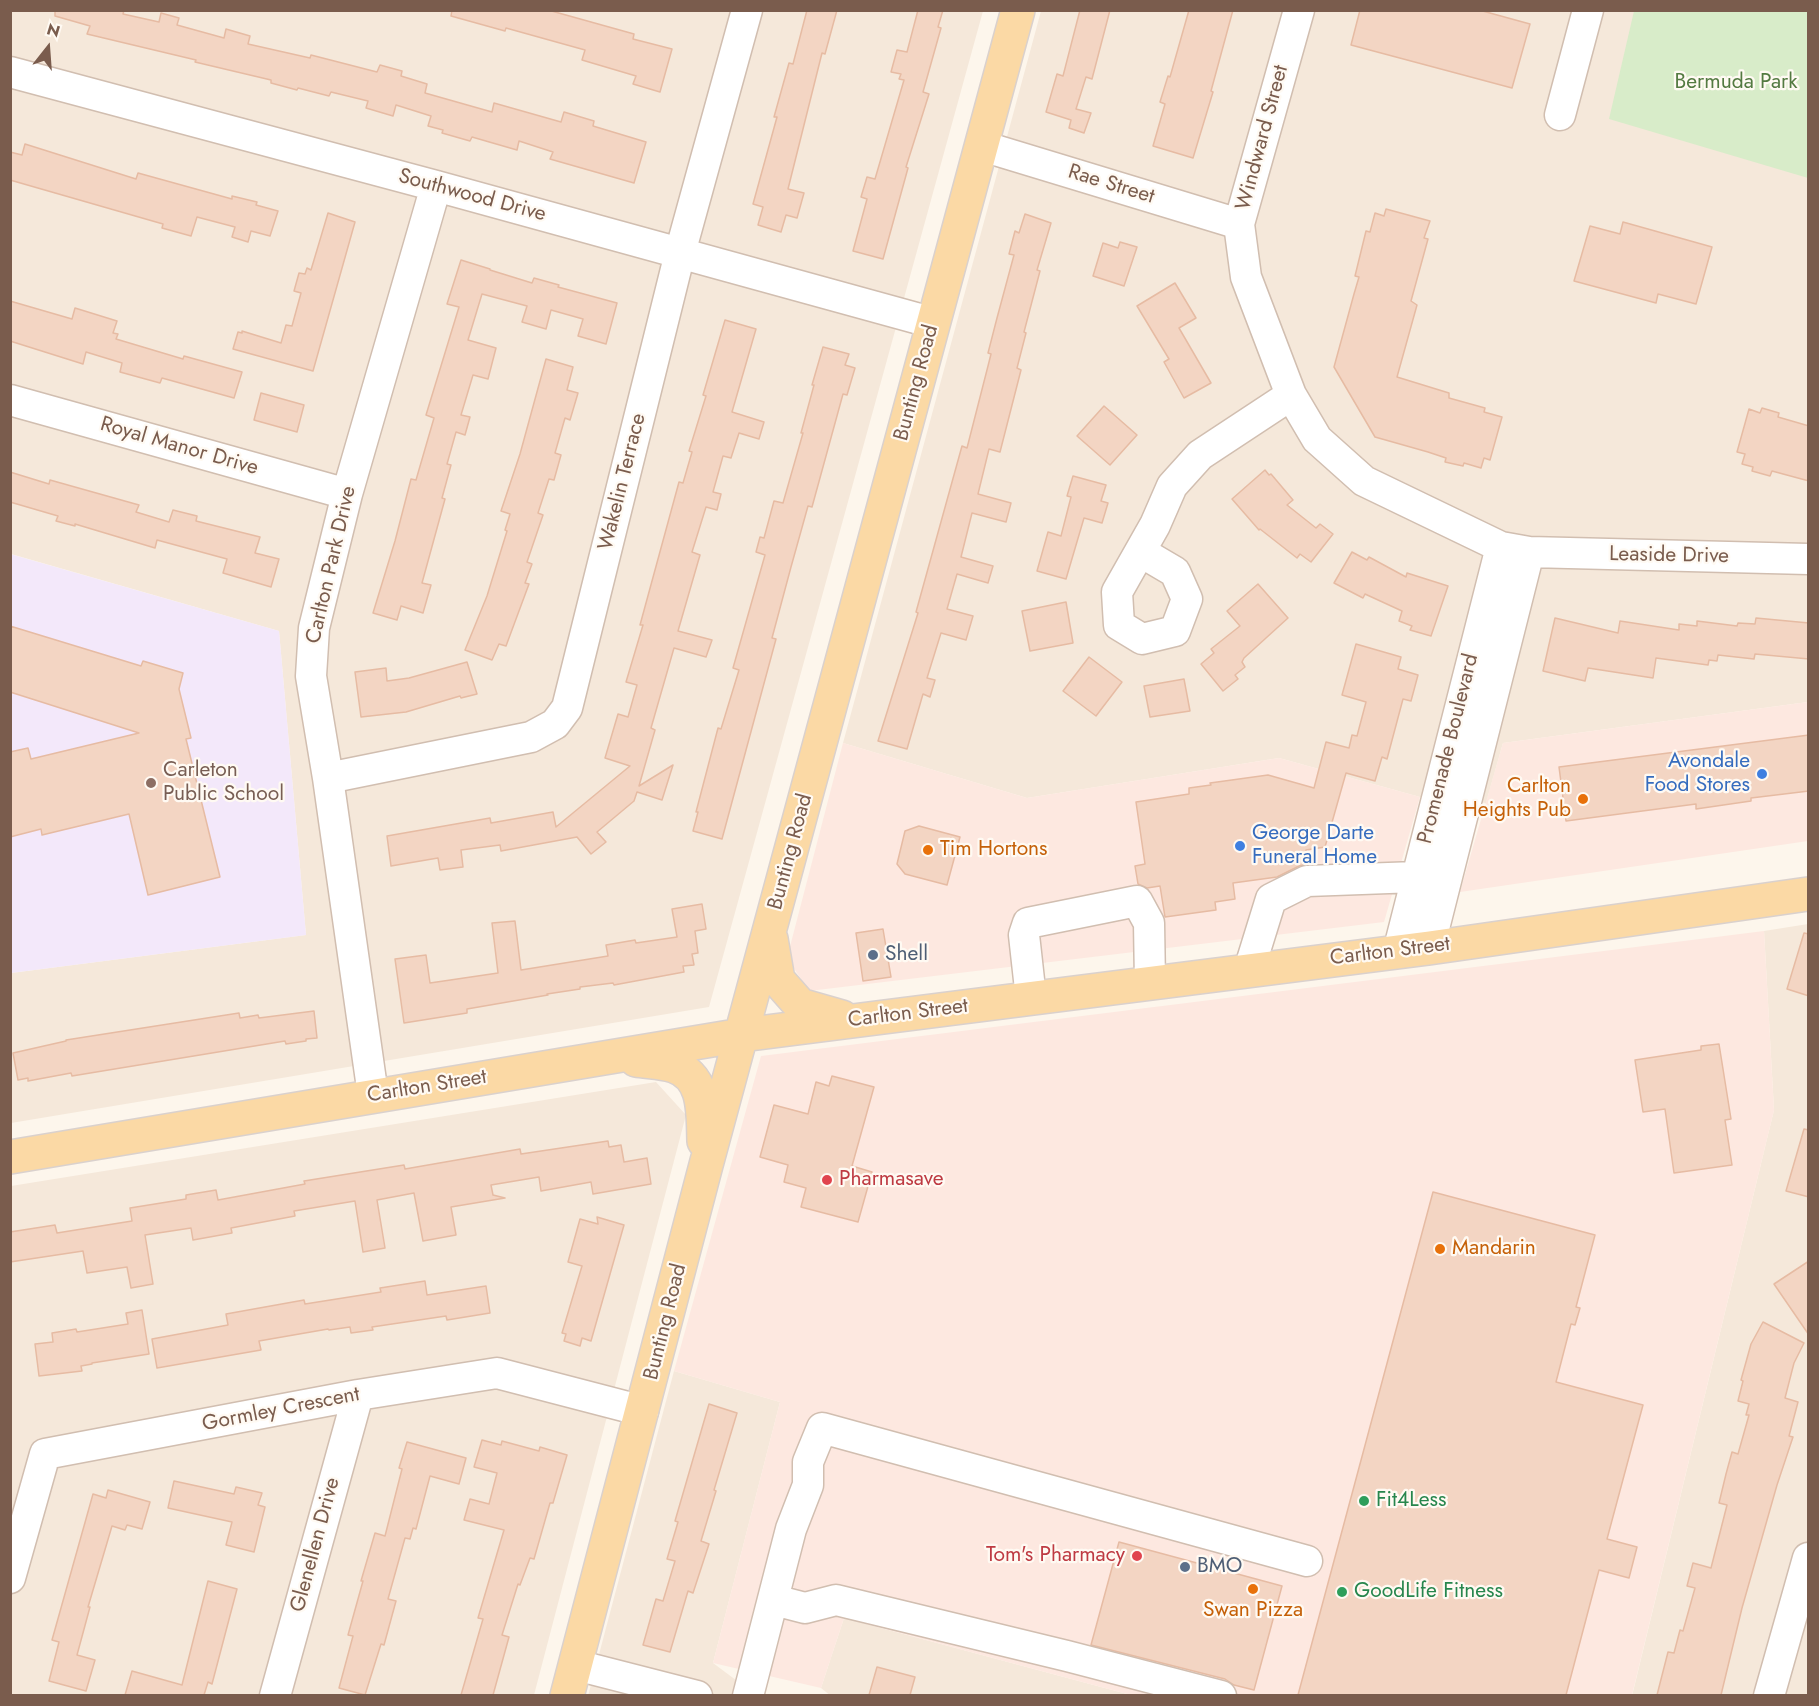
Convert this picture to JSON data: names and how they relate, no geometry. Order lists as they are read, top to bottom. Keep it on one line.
{"streets":{"main road":["Bunting Road","Carlton Street"],"street":["Windward Street","Rae Street","Southwood Drive","Royal Manor Drive","Wakelin Terrace","Leaside Drive","Carlton Park Drive","Promenade Boulevard","Gormley Crescent","Glenellen Drive"]},"crossings":[["Windward Street","Rae Street"],["Windward Street","Leaside Drive"],["Windward Street","Promenade Boulevard"],["Rae Street","Bunting Road"],["Southwood Drive","Bunting Road"],["Southwood Drive","Wakelin Terrace"],["Southwood Drive","Carlton Park Drive"],["Bunting Road","Carlton Street"],["Bunting Road","Gormley Crescent"],["Royal Manor Drive","Carlton Park Drive"],["Wakelin Terrace","Carlton Park Drive"],["Leaside Drive","Promenade Boulevard"],["Carlton Park Drive","Carlton Street"],["Promenade Boulevard","Carlton Street"],["Gormley Crescent","Glenellen Drive"]],"parks":["Bermuda Park"],"places":["Avondale Food Stores","Carleton Public School","Carlton Heights Pub","George Darte Funeral Home","Tim Hortons","Shell","Pharmasave","Mandarin","Fit4Less","Tom's Pharmacy","BMO","Swan Pizza","GoodLife Fitness"],"north":"top"}
